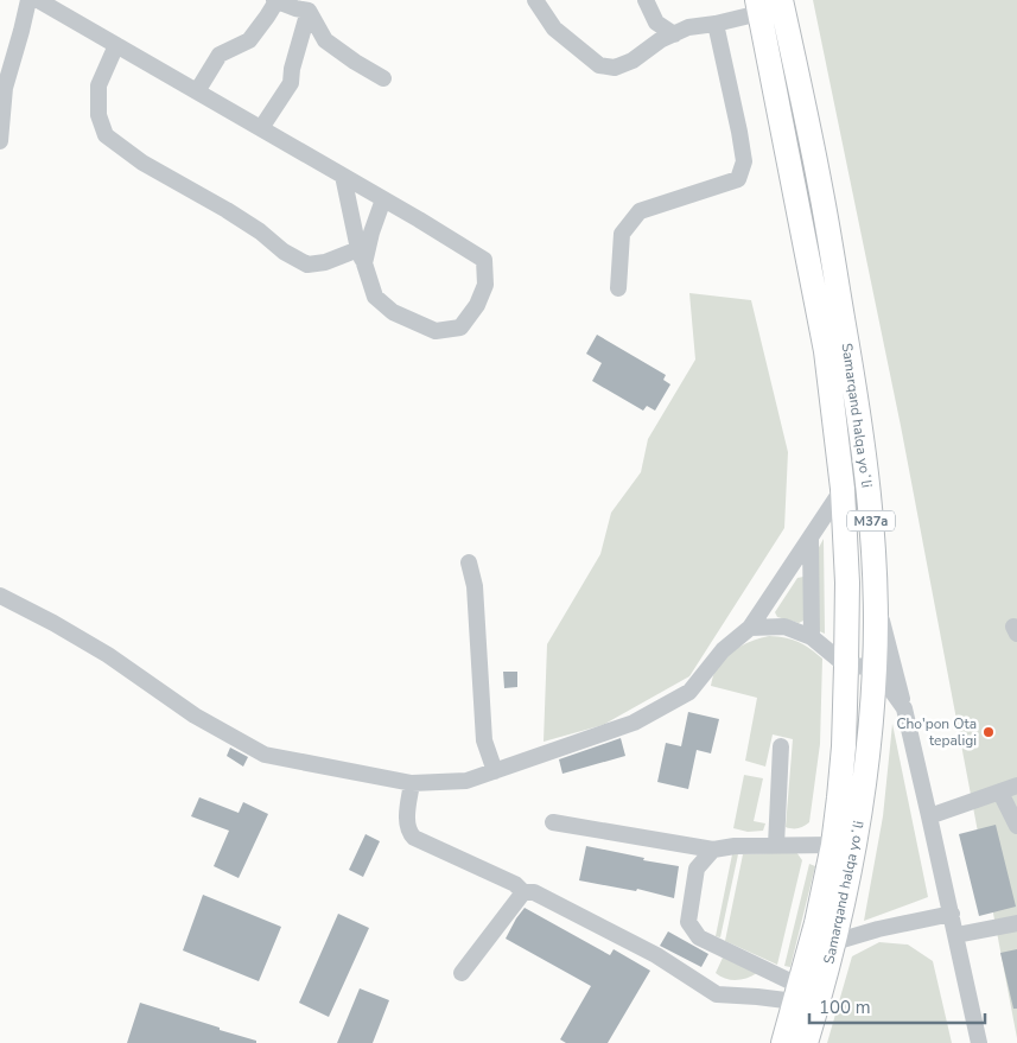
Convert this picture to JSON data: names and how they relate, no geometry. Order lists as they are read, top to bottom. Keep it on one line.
{"streets":{"highway":["Samarqand halqa yoʻli","M37a"]},"crossings":[["Samarqand halqa yoʻli","M37a"]],"places":["Cho'pon Ota tepaligi"],"scale_bar":"100 m"}
